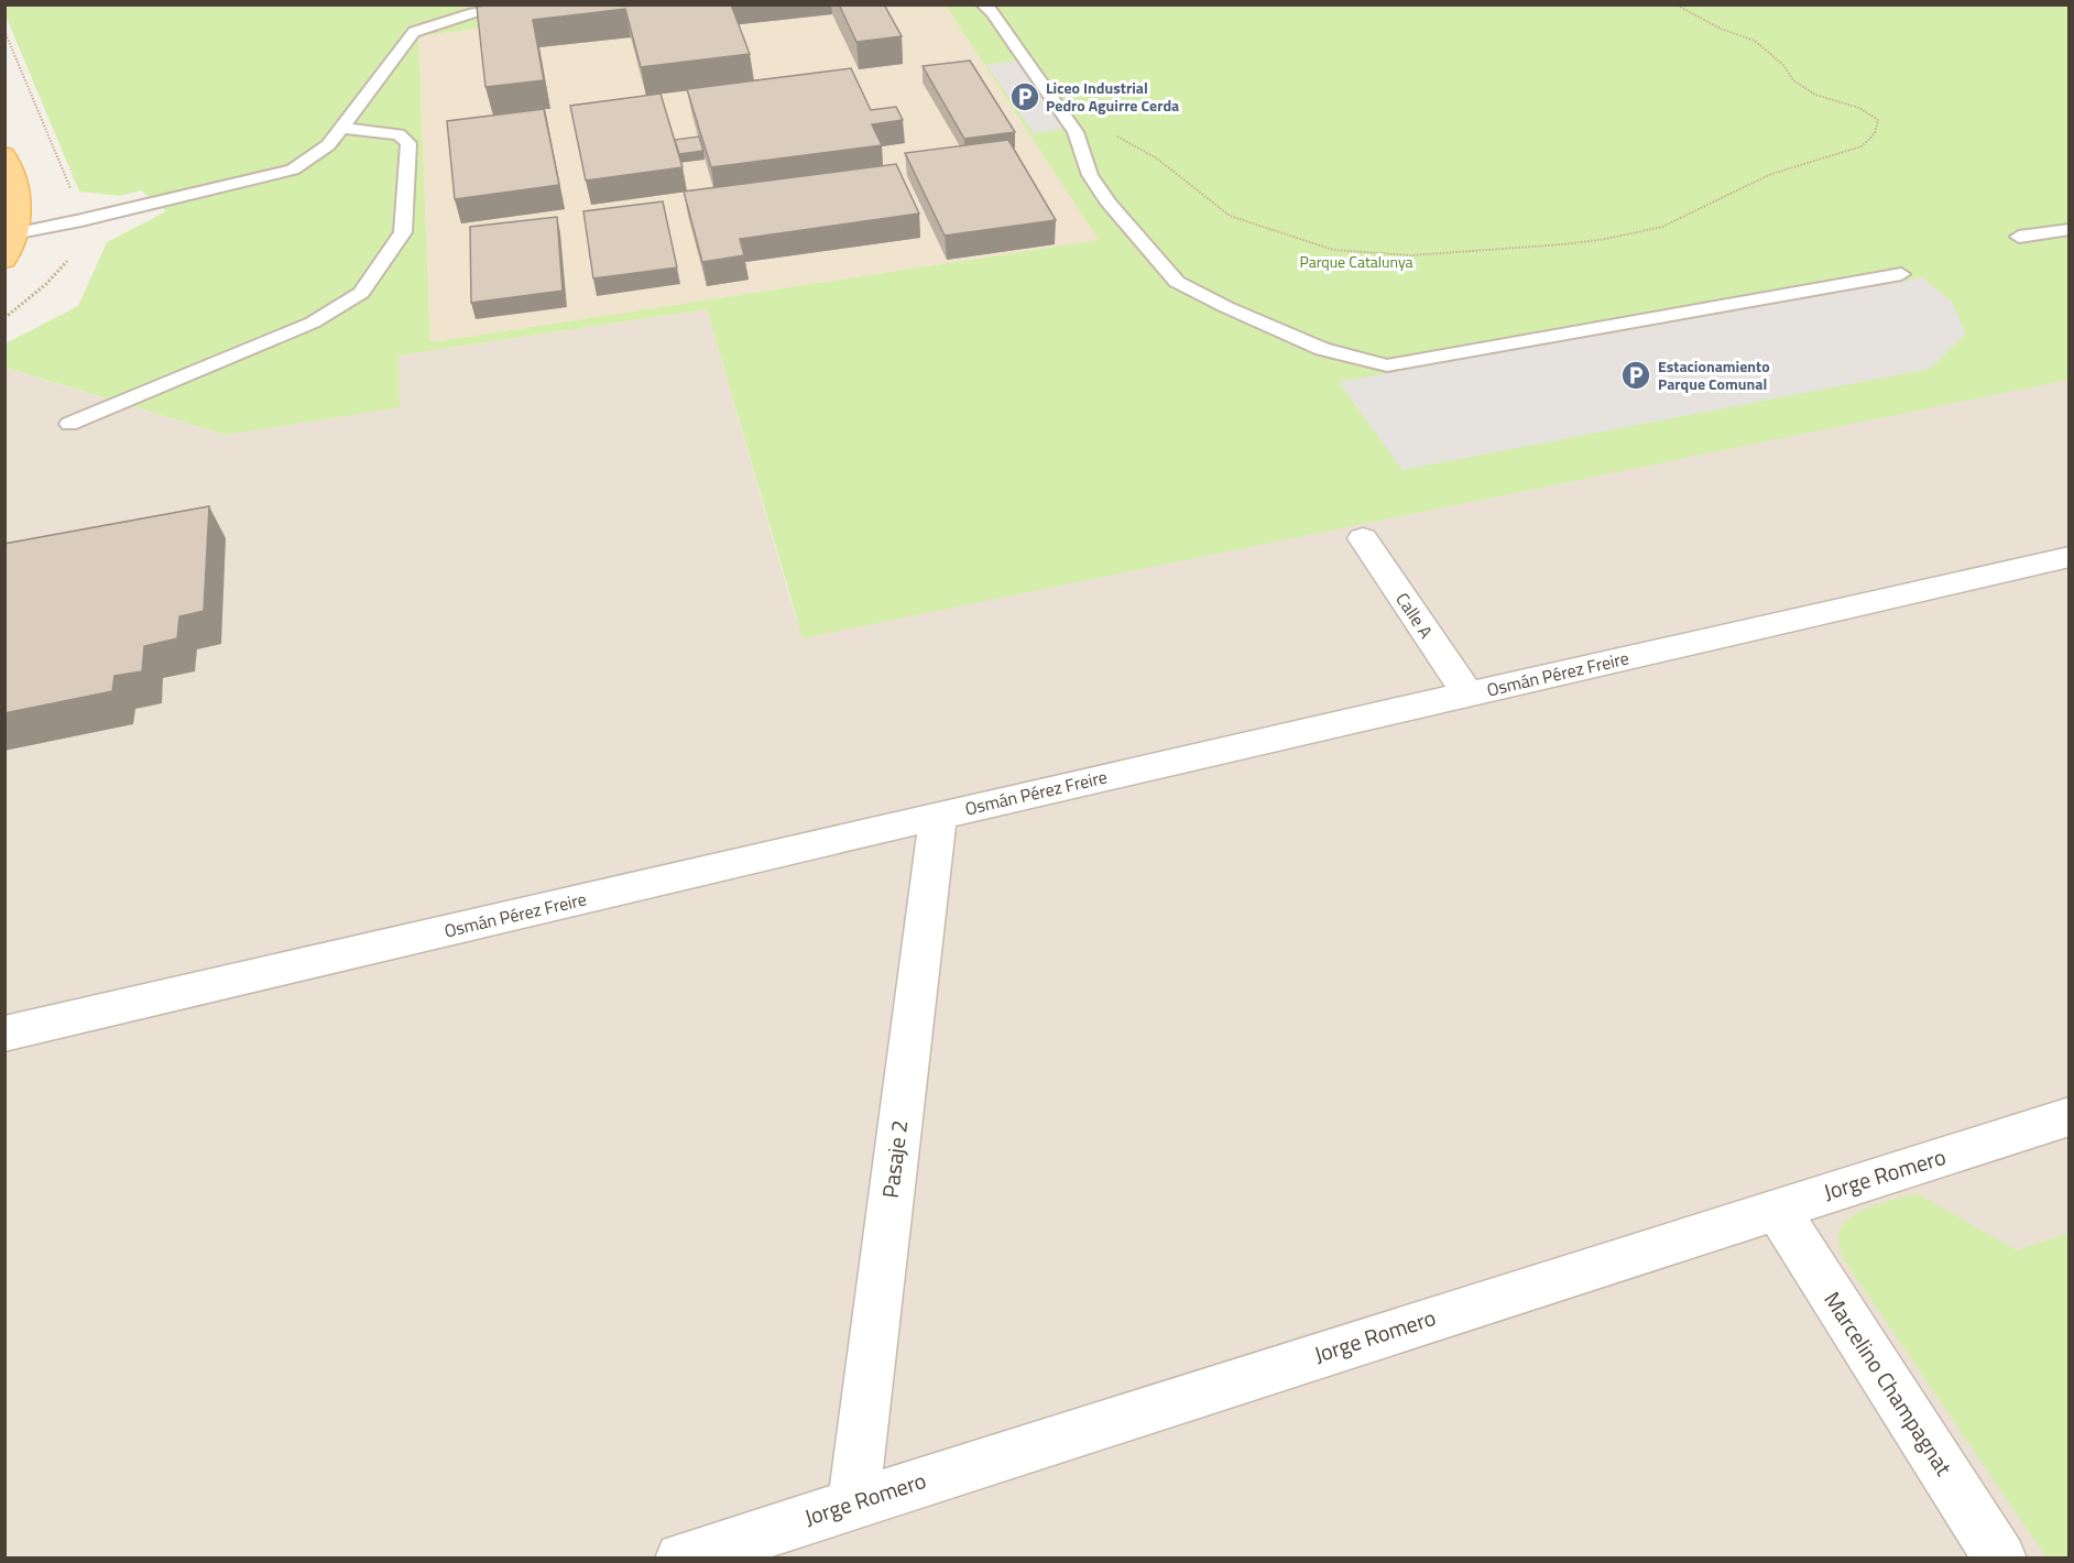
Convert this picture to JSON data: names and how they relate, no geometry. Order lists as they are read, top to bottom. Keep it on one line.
{"streets":{"street":["Calle A","Osmán Pérez Freire","Pasaje 2","Jorge Romero","Marcelino Champagnat"]},"crossings":[["Calle A","Osmán Pérez Freire"],["Osmán Pérez Freire","Pasaje 2"],["Pasaje 2","Jorge Romero"],["Jorge Romero","Marcelino Champagnat"]],"parks":["Parque Catalunya"],"places":{"parking":["Liceo Industrial Pedro Aguirre Cerda","Estacionamiento Parque Comunal"]}}
